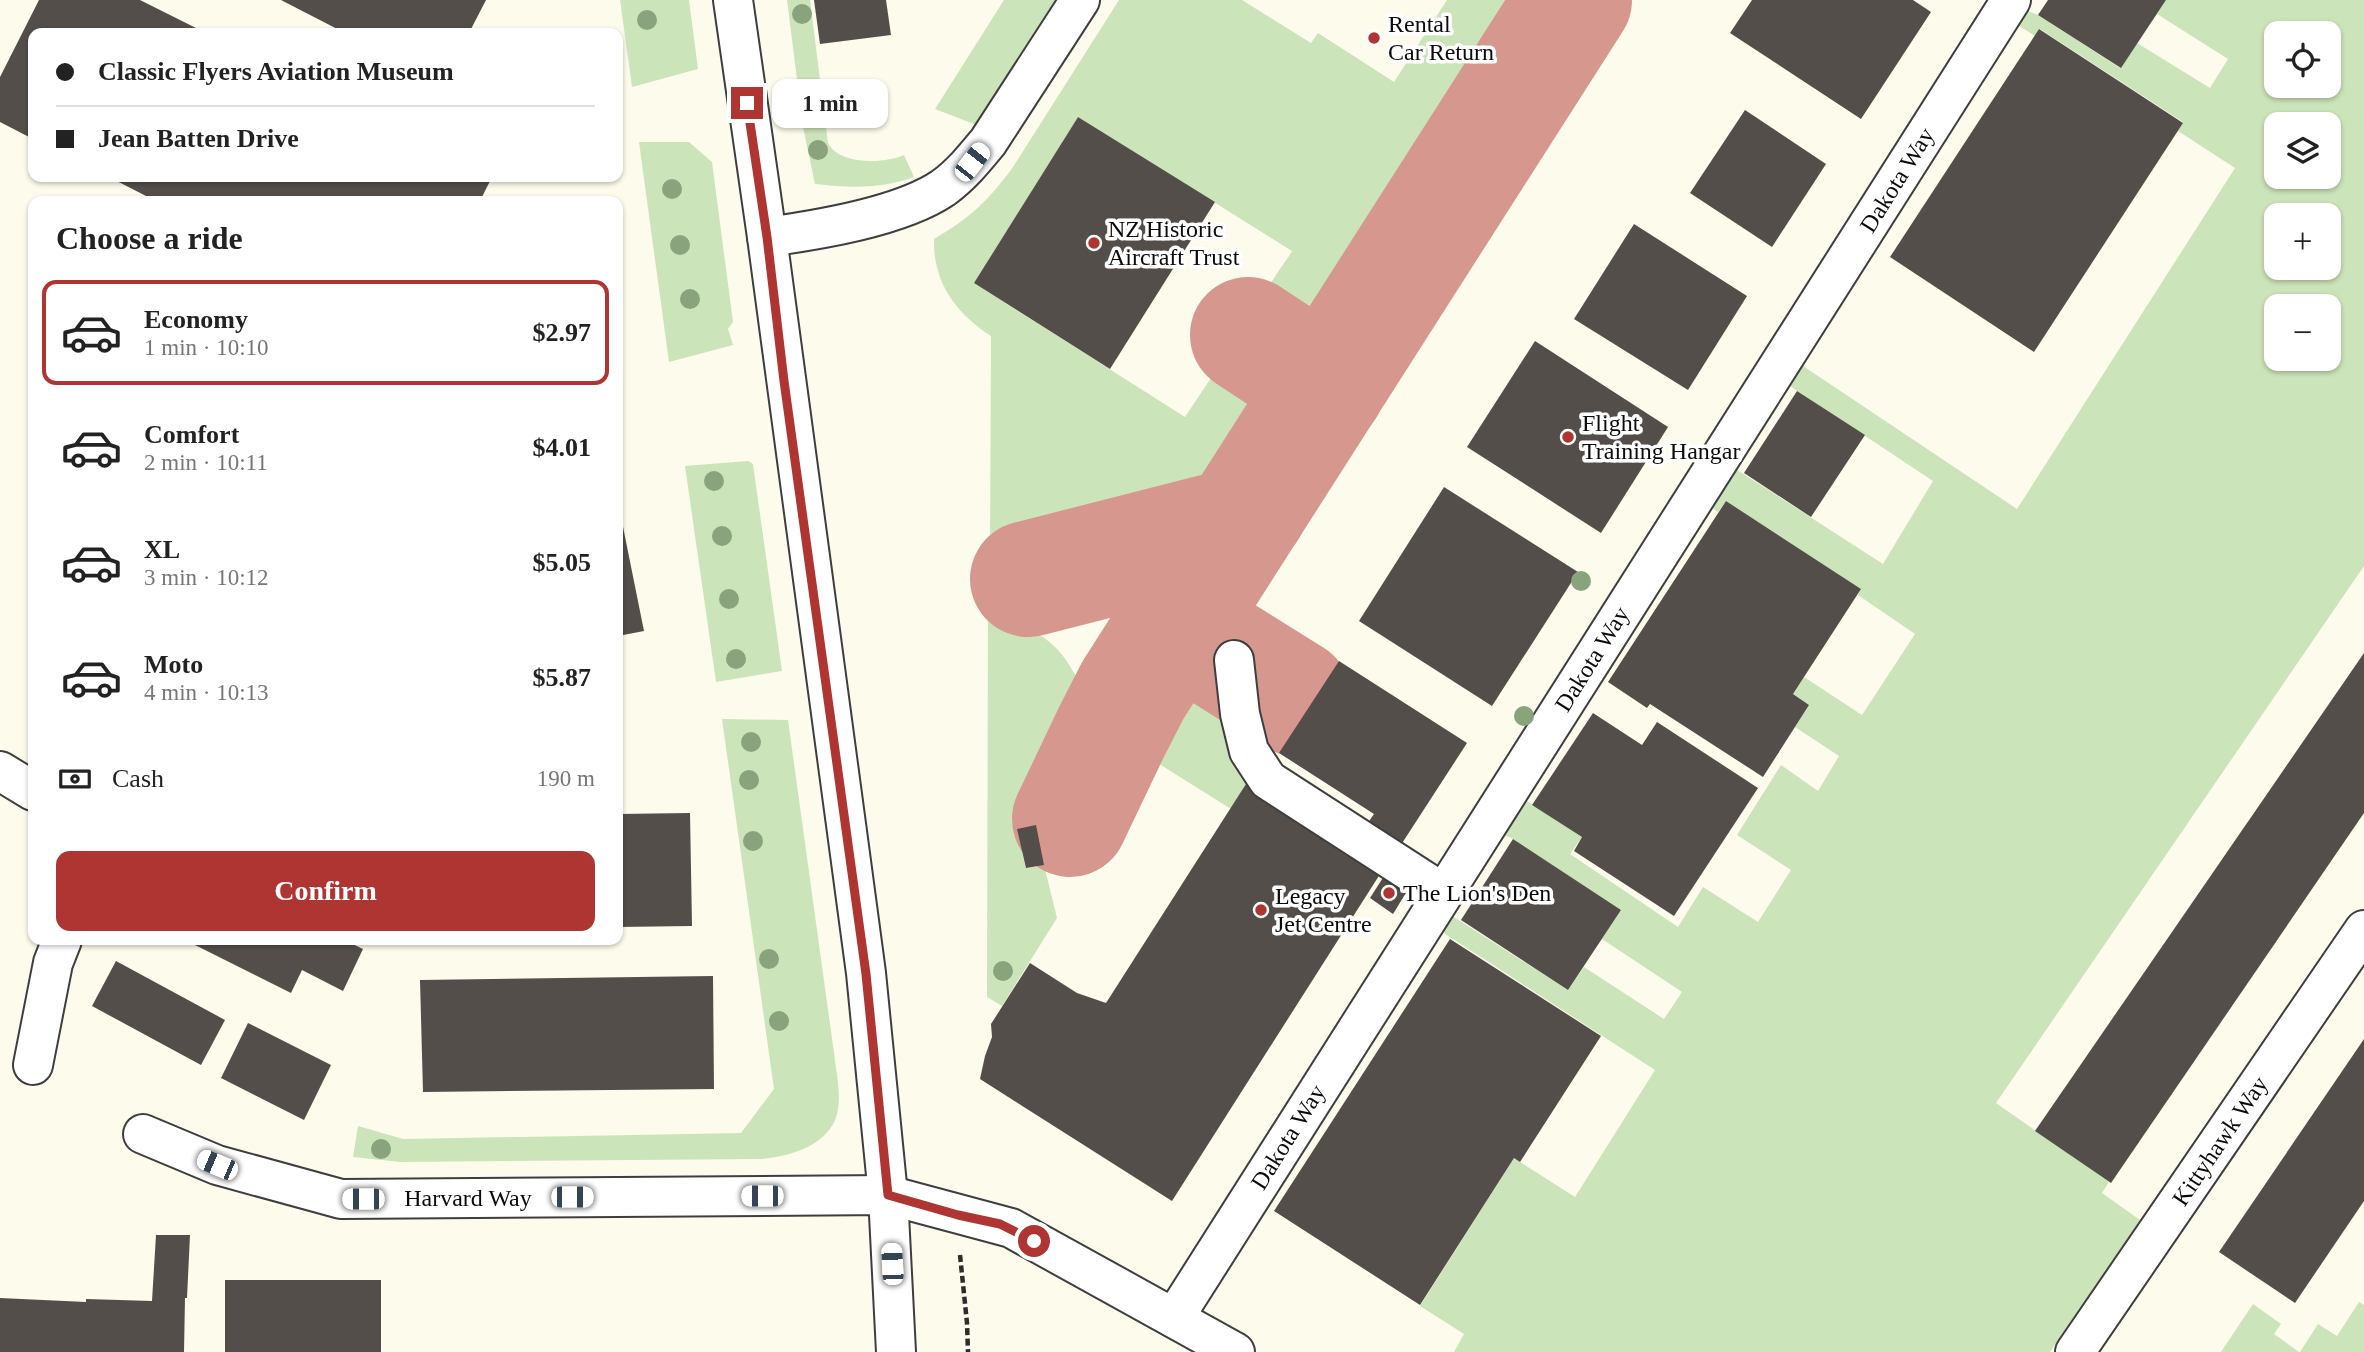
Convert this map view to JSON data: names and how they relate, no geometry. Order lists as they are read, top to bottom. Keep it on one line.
{"streets":{"street":["Dakota Way","Kittyhawk Way","Harvard Way"]},"crossings":[["Dakota Way","Harvard Way"]],"places":["Rental Car Return","NZ Historic Aircraft Trust","Flight Training Hangar","The Lion's Den","Legacy Jet Centre"],"page":{"map_buttons":["+","−"],"banner":["Classic Flyers Aviation Museum","Jean Batten Drive"],"bubble":"1 min","heading":"Choose a ride","list":[{"name":"Economy","note":"1 min · 10:10","value":"$2.97"},{"name":"Comfort","note":"2 min · 10:11","value":"$4.01"},{"name":"XL","note":"3 min · 10:12","value":"$5.05"},{"name":"Moto","note":"4 min · 10:13","value":"$5.87"}],"pay":["Cash","190 m"],"buttons":"Confirm"}}
